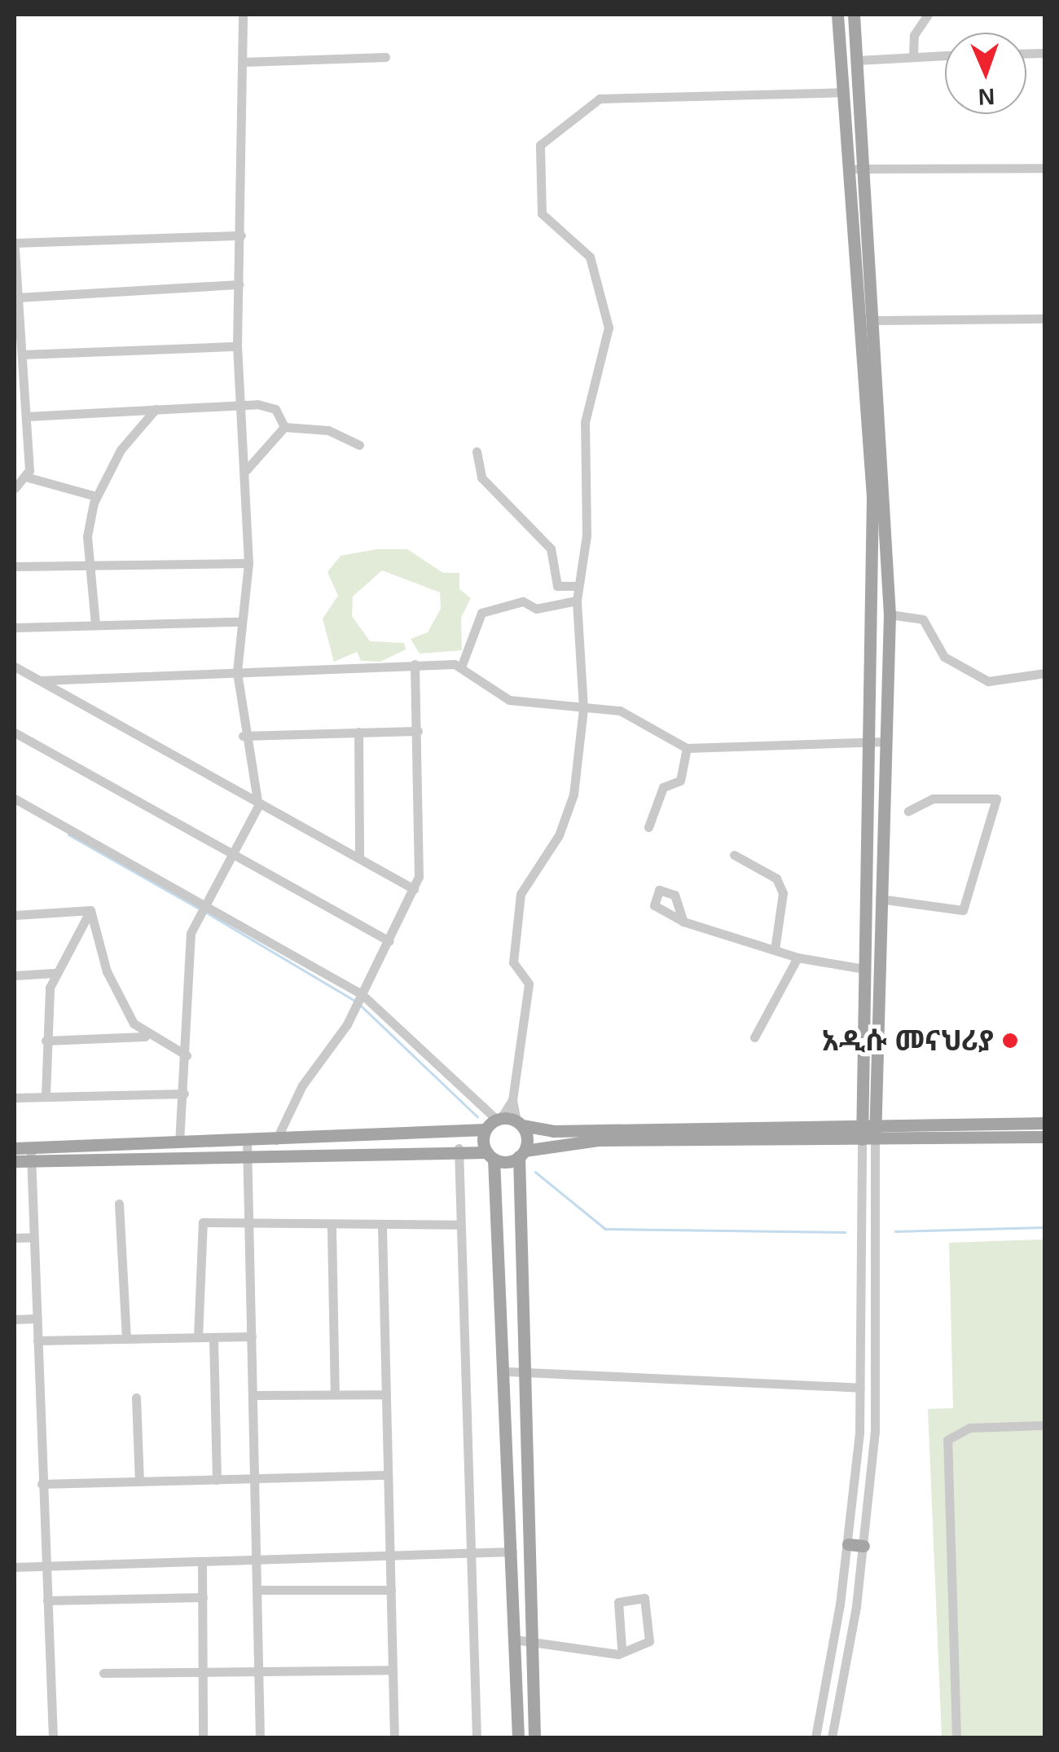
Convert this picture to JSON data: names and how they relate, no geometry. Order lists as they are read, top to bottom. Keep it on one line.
{"places":["አዲሱ መናህሪያ"],"north":"bottom"}
